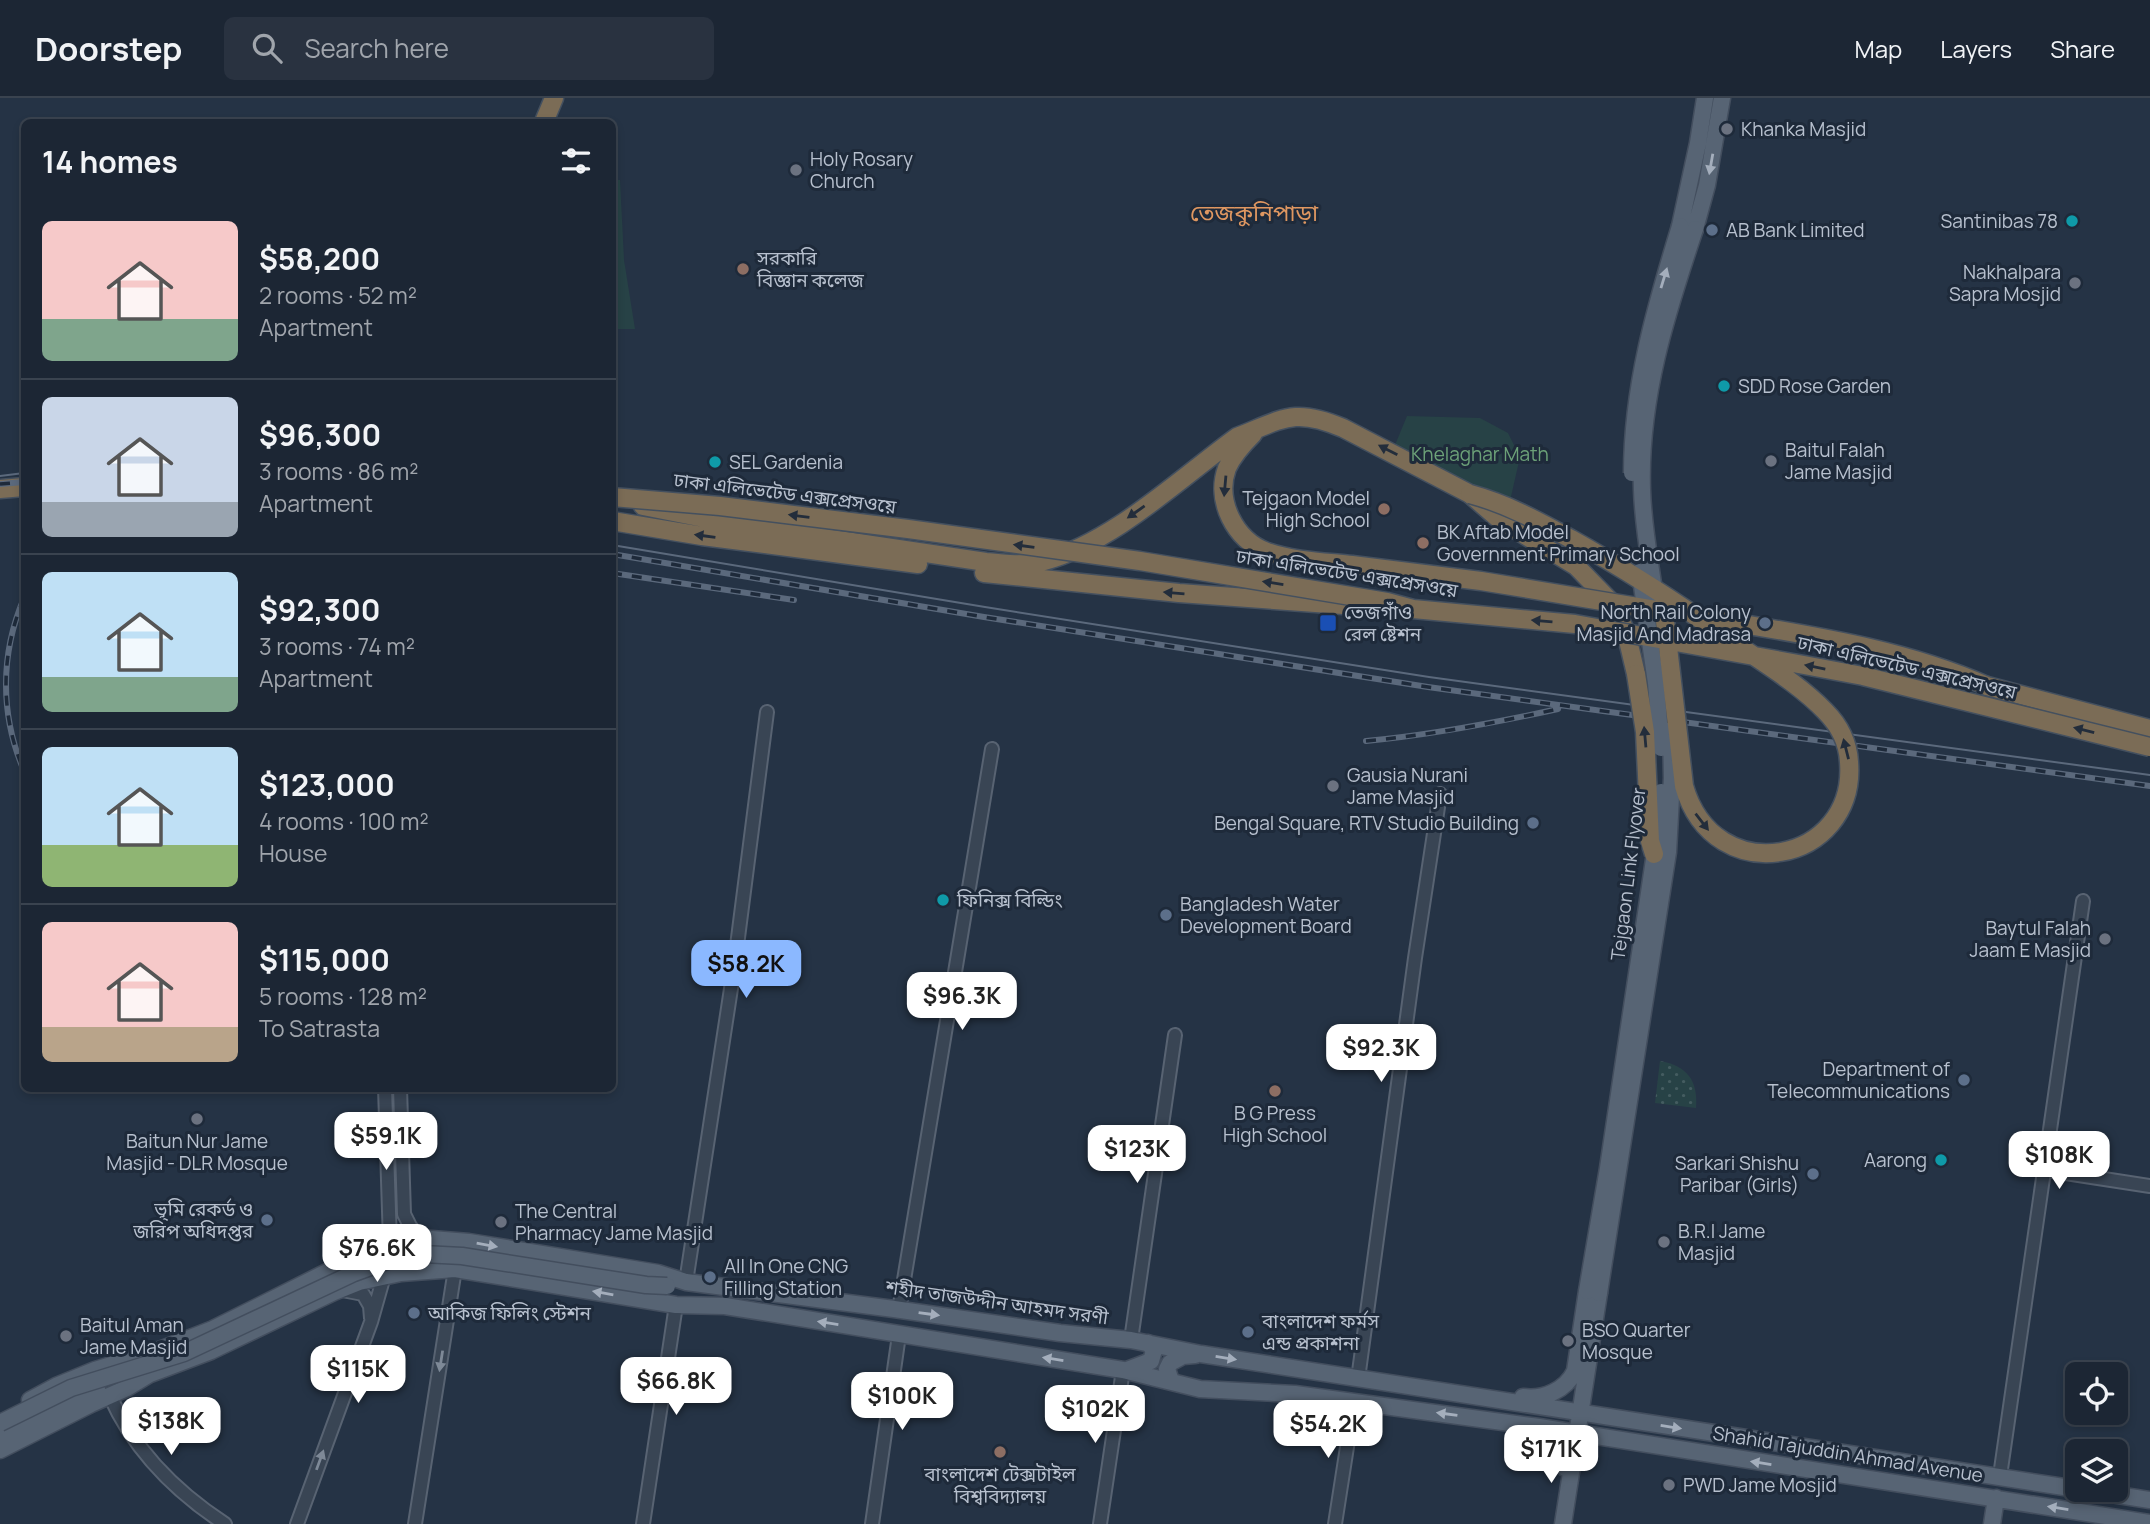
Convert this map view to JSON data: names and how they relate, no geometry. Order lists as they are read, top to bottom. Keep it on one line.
{"streets":{"highway":["ঢাকা এলিভেটেড এক্সপ্রেসওয়ে"],"main road":["Tejgaon Link Flyover","শহীদ তাজউদ্দীন আহমদ সরণী","Shahid Tajuddin Ahmad Avenue"]},"crossings":[["Tejgaon Link Flyover","শহীদ তাজউদ্দীন আহমদ সরণী"]],"one_way":["Shahid Tajuddin Ahmad Avenue"],"districts":["তেজকুনিপাড়া"],"parks":["Khelaghar Math"],"places":{"other":["Khanka Masjid","Holy Rosary Church","Santinibas 78","AB Bank Limited","সরকারি বিজ্ঞান কলেজ","Nakhalpara Sapra Mosjid","SDD Rose Garden","Baitul Falah Jame Masjid","SEL Gardenia","Tejgaon Model High School","BK Aftab Model Government Primary School","North Rail Colony Masjid And Madrasa","Gausia Nurani Jame Masjid","Bengal Square, RTV Studio Building","ফিনিক্স বিল্ডিং","Bangladesh Water Development Board","Baytul Falah Jaam E Masjid","Department of Telecommunications","B G Press High School","Baitun Nur Jame Masjid - DLR Mosque","Aarong","Sarkari Shishu Paribar (Girls)","ভূমি রেকর্ড ও জরিপ অধিদপ্তর","The Central Pharmacy Jame Masjid","B.R.I Jame Masjid","All In One CNG Filling Station","আকিজ ফিলিং স্টেশন","বাংলাদেশ ফর্মস এন্ড প্রকাশনা","Baitul Aman Jame Masjid","BSO Quarter Mosque","বাংলাদেশ টেক্সটাইল বিশ্ববিদ্যালয়","PWD Jame Mosjid"],"transit":["তেজগাঁও রেল ষ্টেশন"]},"page":{"header":"Doorstep","search":"Search here","nav":["Map","Layers","Share"],"heading":"14 homes","list":[{"name":"$58,200","note":"2 rooms · 52 m² · Apartment"},{"name":"$96,300","note":"3 rooms · 86 m² · Apartment"},{"name":"$92,300","note":"3 rooms · 74 m² · Apartment"},{"name":"$123,000","note":"4 rooms · 100 m² · House"},{"name":"$115,000","note":"5 rooms · 128 m² · To Satrasta"}],"price":["$58.2K","$96.3K","$92.3K","$59.1K","$123K","$108K","$76.6K","$115K","$66.8K","$100K","$102K","$138K","$54.2K","$171K"]}}
